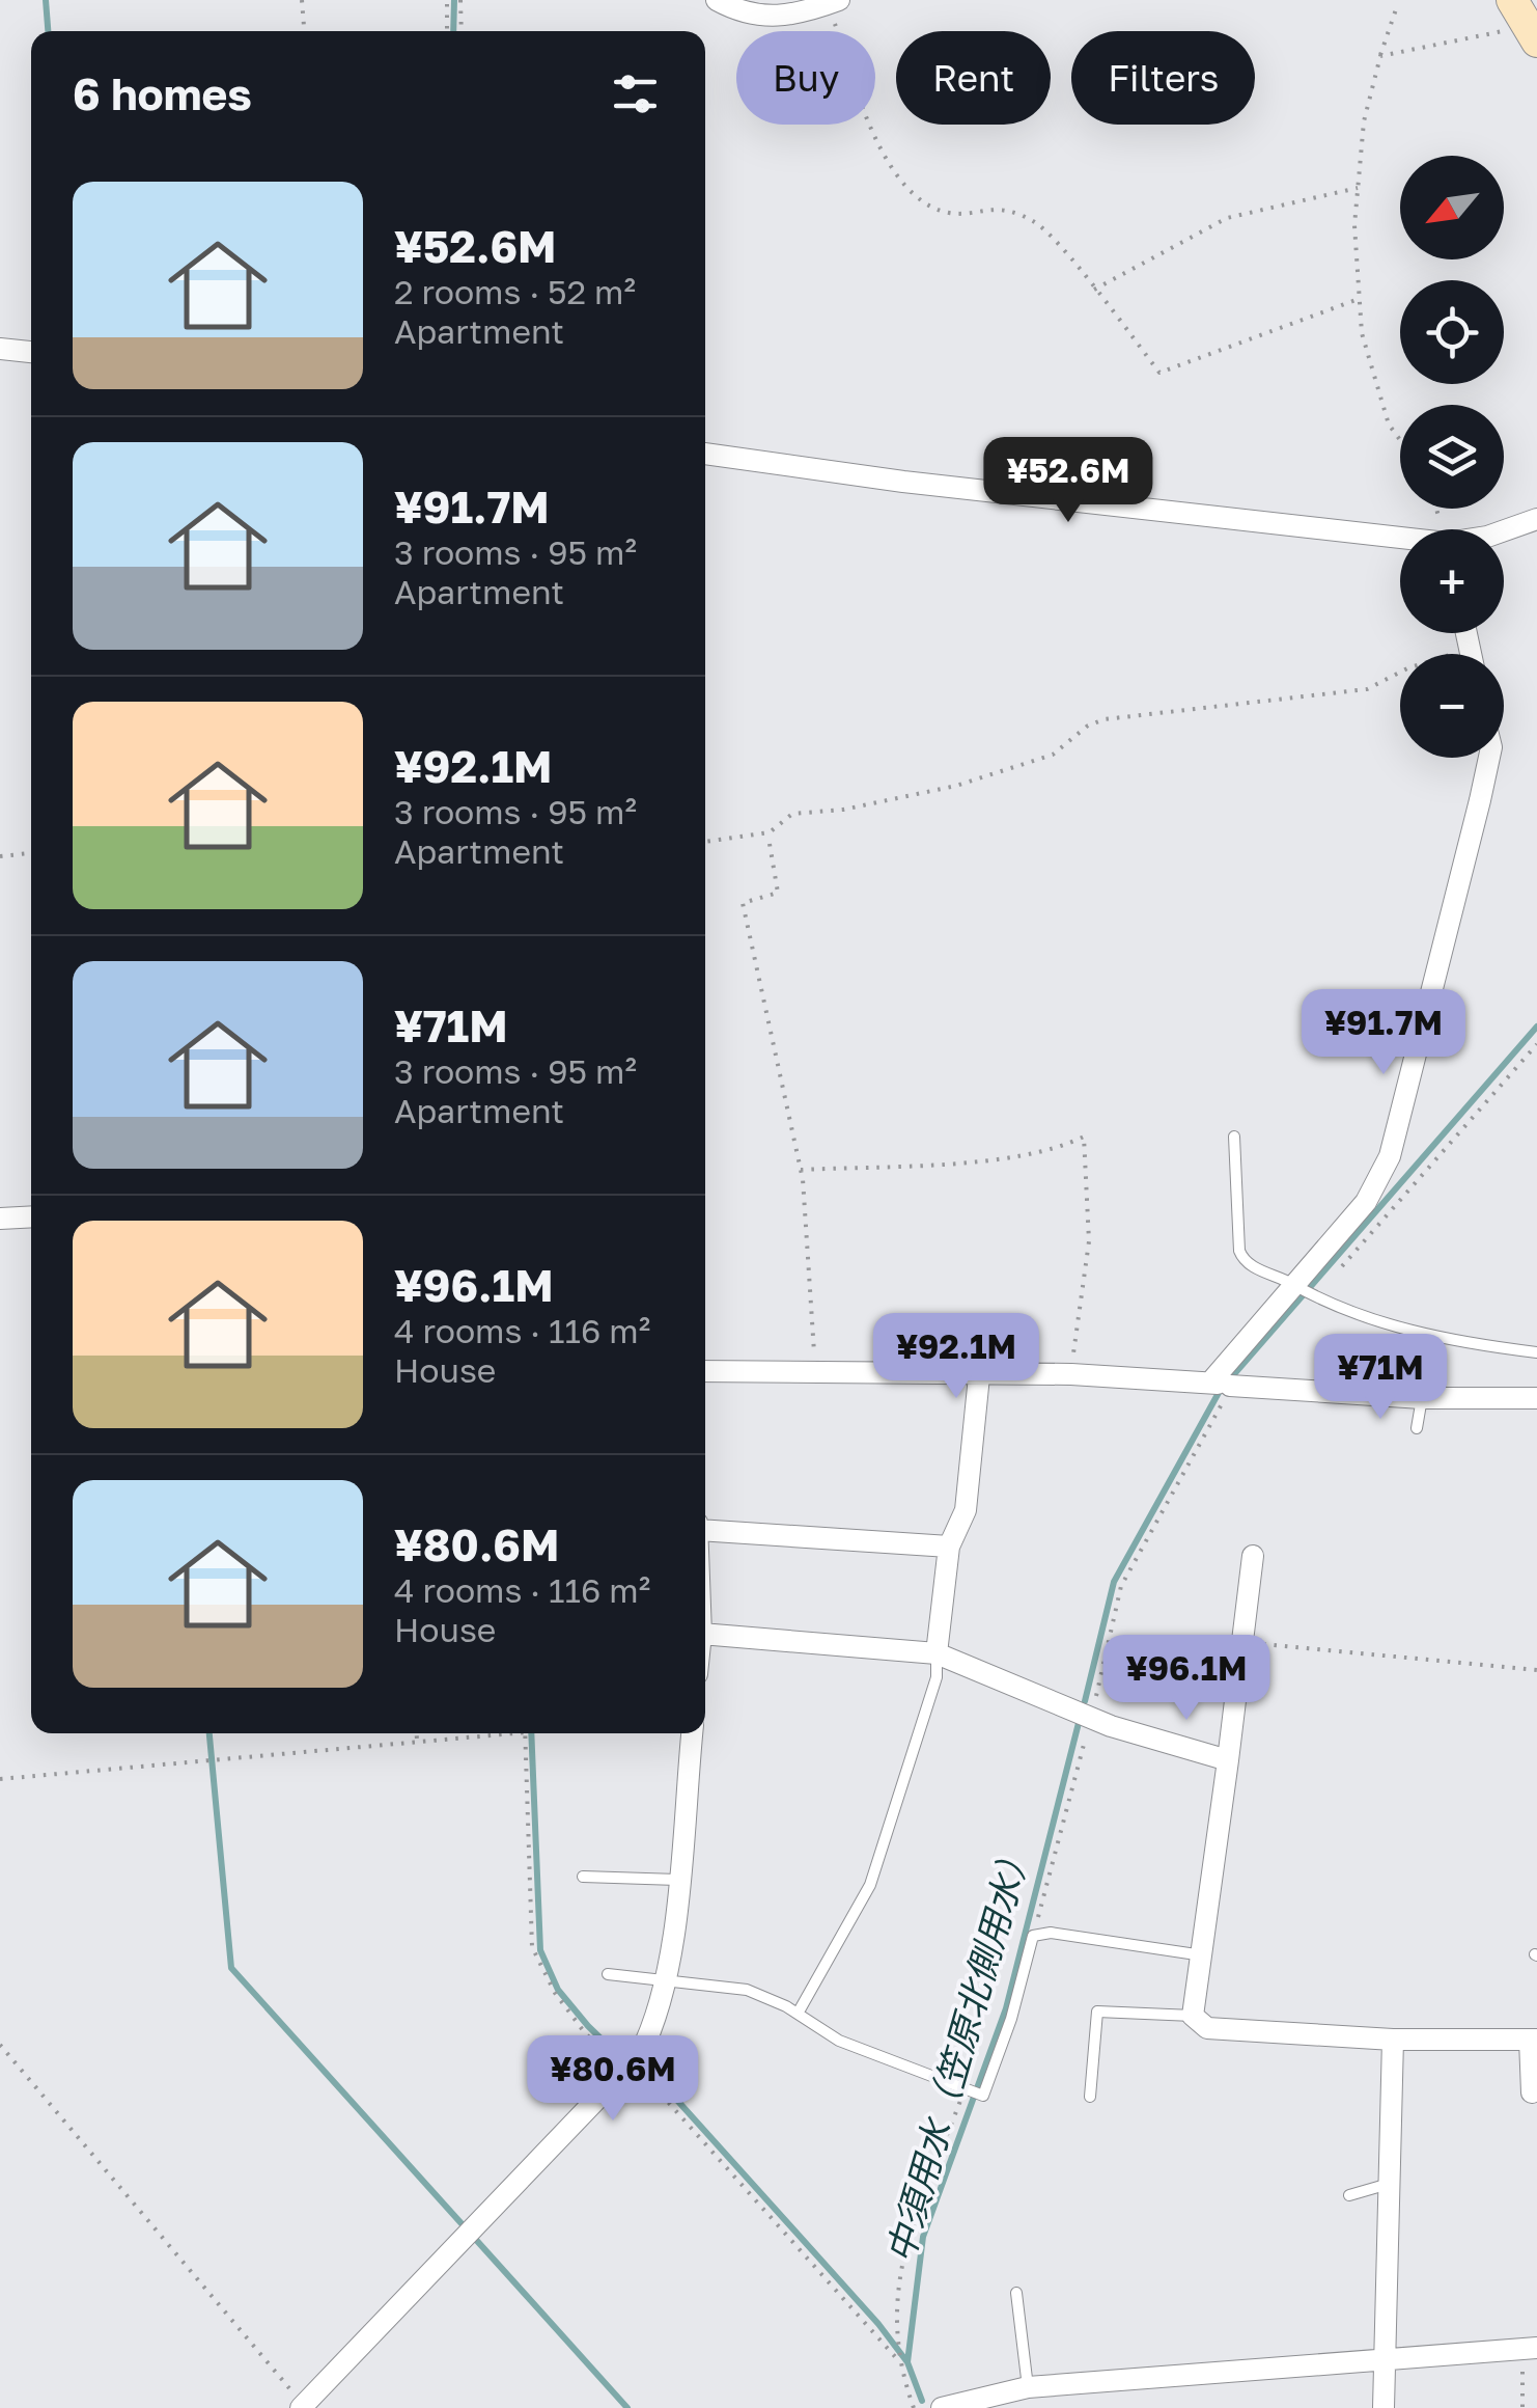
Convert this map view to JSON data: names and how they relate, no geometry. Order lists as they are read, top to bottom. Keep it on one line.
{"water":["中須用水（笠原北側用水）"],"north":"bottom left","page":{"chip":["Buy","Rent","Filters"],"heading":"6 homes","map_buttons":["+","−"],"list":[{"name":"¥52.6M","note":"2 rooms · 52 m² · Apartment"},{"name":"¥91.7M","note":"3 rooms · 95 m² · Apartment"},{"name":"¥92.1M","note":"3 rooms · 95 m² · Apartment"},{"name":"¥71M","note":"3 rooms · 95 m² · Apartment"},{"name":"¥96.1M","note":"4 rooms · 116 m² · House"},{"name":"¥80.6M","note":"4 rooms · 116 m² · House"}],"price":["¥52.6M","¥91.7M","¥92.1M","¥71M","¥96.1M","¥80.6M"]}}
